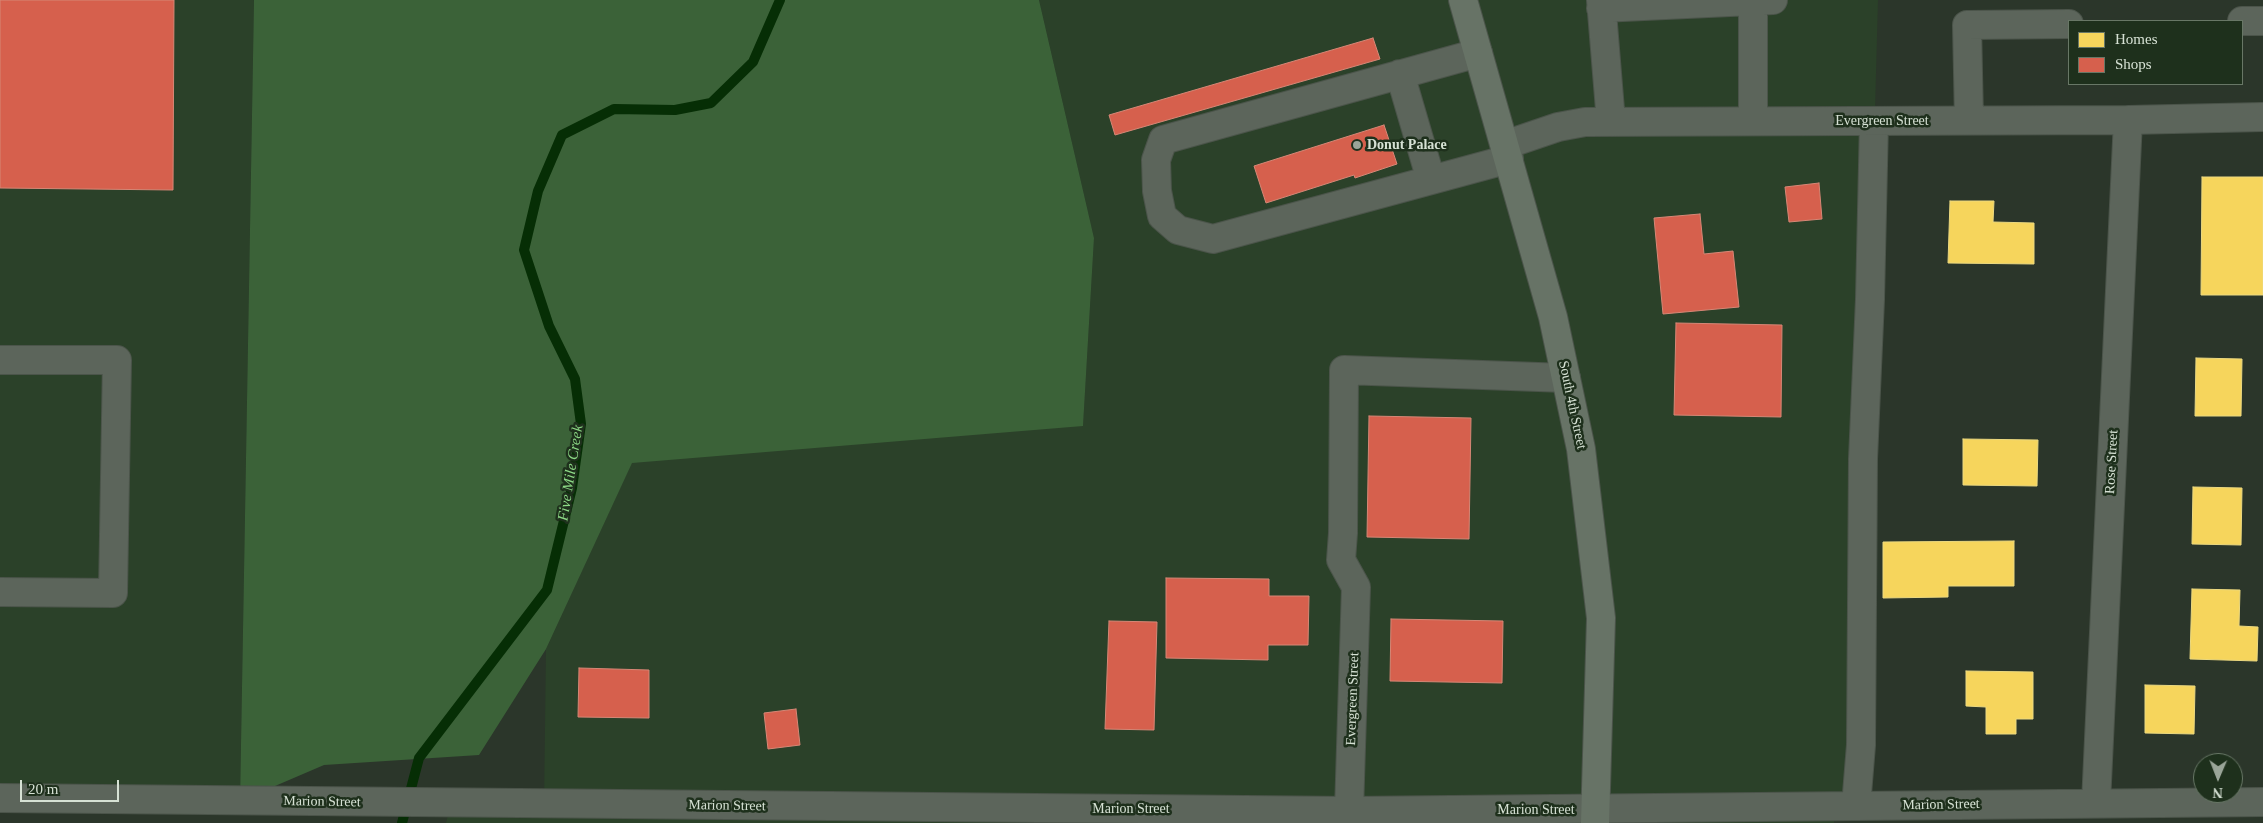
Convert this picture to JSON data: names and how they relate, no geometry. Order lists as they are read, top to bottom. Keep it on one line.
{"streets":{"highway":["South 4th Street"],"street":["Evergreen Street","Rose Street","Marion Street"]},"crossings":[["Evergreen Street","South 4th Street"],["Evergreen Street","Rose Street"],["Evergreen Street","Marion Street"],["South 4th Street","Marion Street"],["Rose Street","Marion Street"]],"water":["Five Mile Creek"],"places":["Donut Palace"],"legend":["Homes","Shops"],"scale_bar":"20 m","north":"bottom"}
